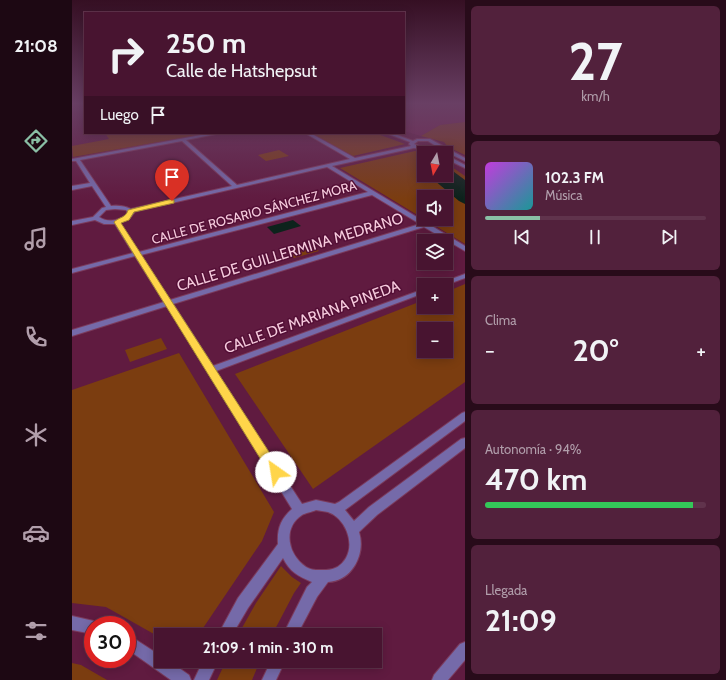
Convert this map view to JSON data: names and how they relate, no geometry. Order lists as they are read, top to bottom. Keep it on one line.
{"streets":{"street":["CALLE DE ROSARIO SÁNCHEZ MORA","CALLE DE GUILLERMINA MEDRANO","CALLE DE MARIANA PINEDA"]},"north":"bottom","page":{"tabs":"21:08","tile":[["27","km/h"],"Clima",["Autonomía · 94%","470 km"],["Llegada","21:09"]],"turn":["250 m","Calle de Hatshepsut"],"then":"Luego","map_buttons":["+","−"],"song":["102.3 FM","Música"],"heat":["−","20°","+"],"limit":"30","trip":"21:09 · 1 min · 310 m"}}
